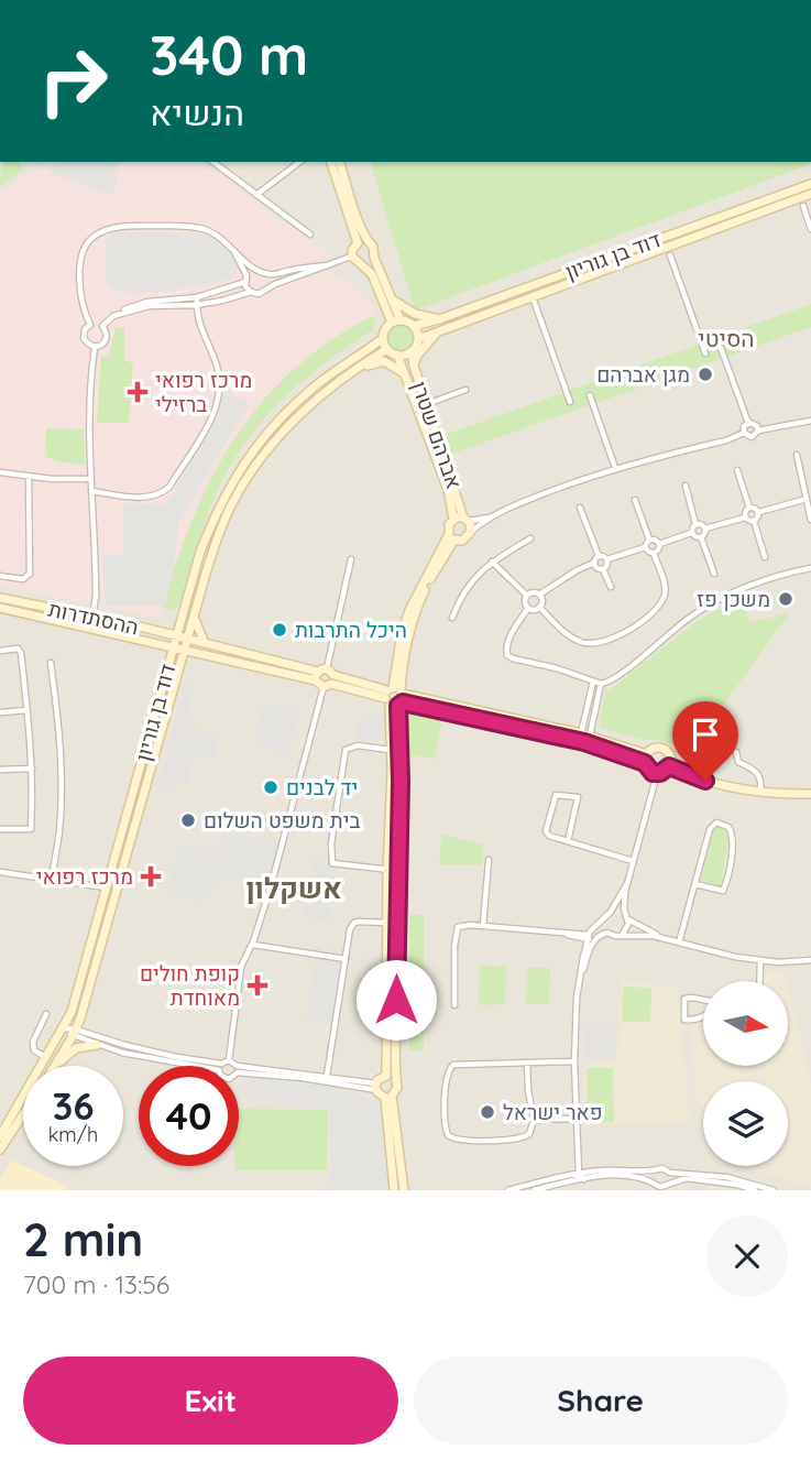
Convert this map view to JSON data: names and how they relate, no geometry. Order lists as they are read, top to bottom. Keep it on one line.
{"streets":{"main road":["דוד בן גוריון","אברהם שטרן","ההסתדרות"]},"crossings":[["דוד בן גוריון","אברהם שטרן"],["דוד בן גוריון","ההסתדרות"]],"districts":["הסיטי","אשקלון"],"places":{"other":["מגן אברהם","משכן פז","היכל התרבות","יד לבנים","בית משפט השלום","פאר ישראל"],"health":["מרכז רפואי ברזילי","מרכז רפואי","קופת חולים מאוחדת"]},"north":"right","page":{"turn":["340 m","הנשיא"],"speed":"36 km/h","limit":"40","heading":["2 min","700 m · 13:56"],"buttons":["Exit","Share"]}}
